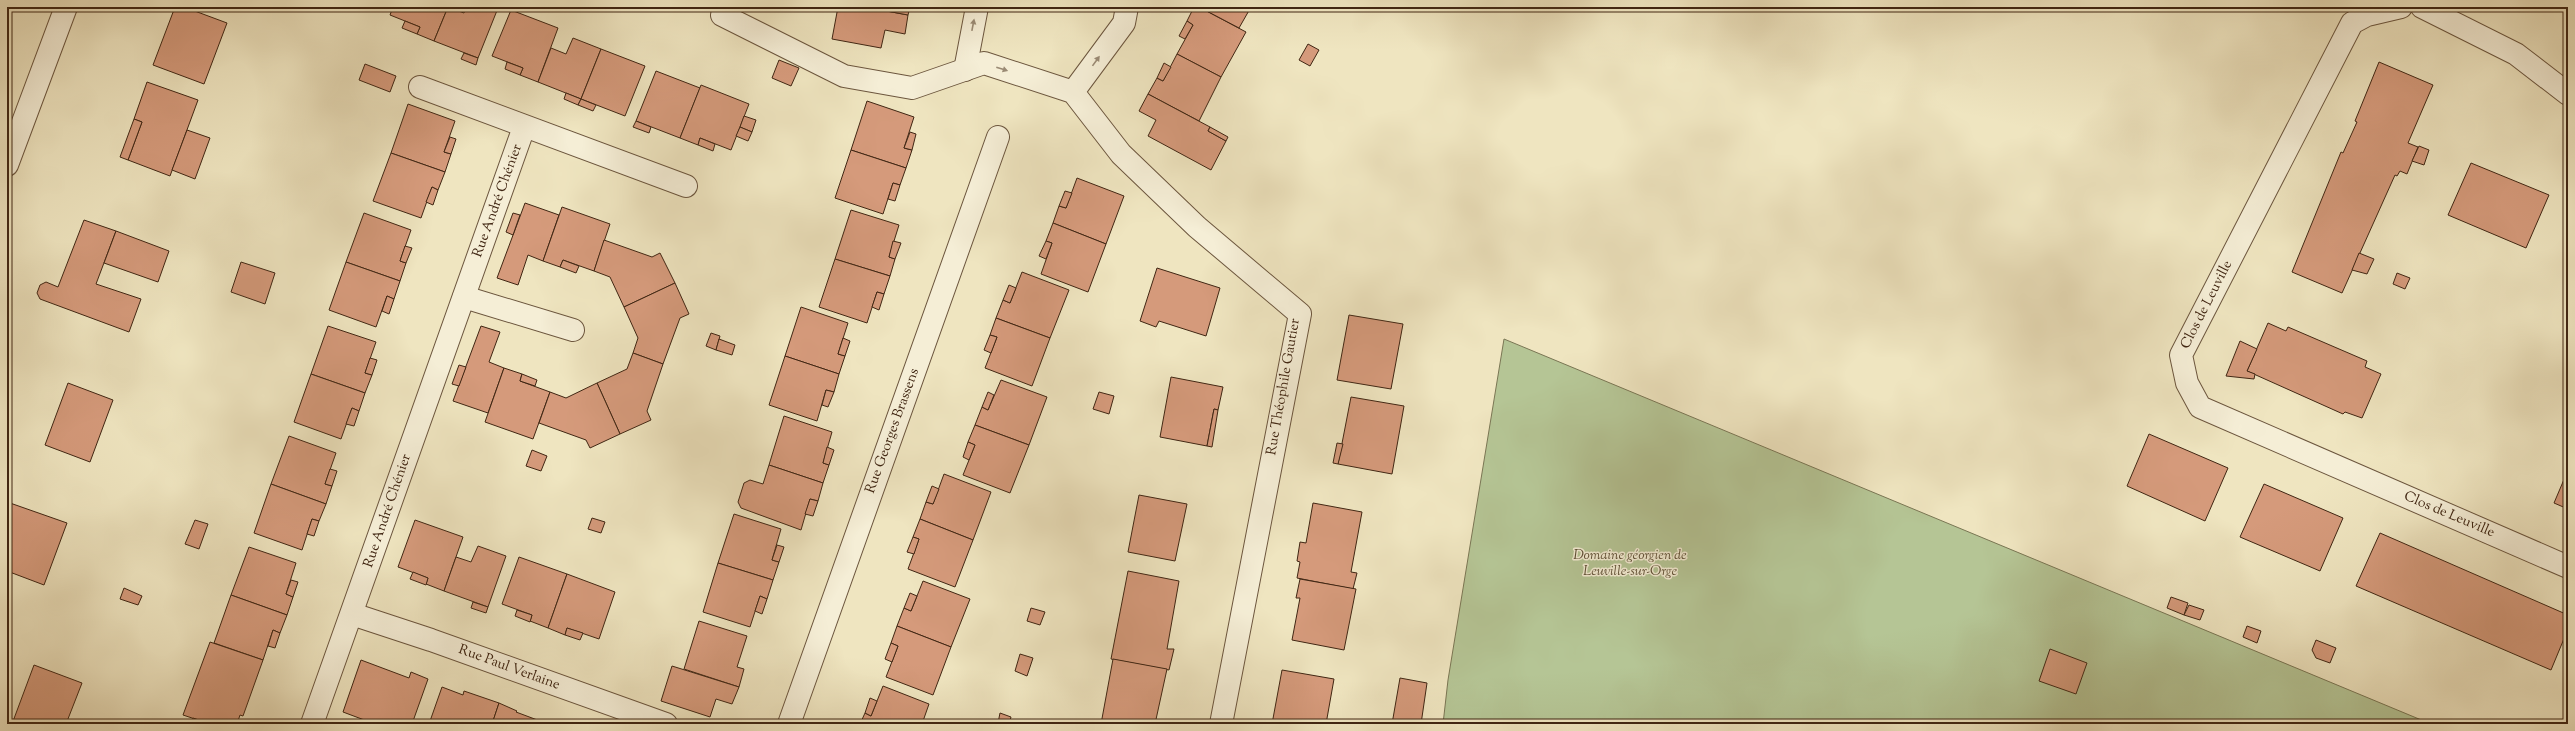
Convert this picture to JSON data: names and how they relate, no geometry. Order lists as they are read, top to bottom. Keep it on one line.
{"streets":{"street":["Rue André Chénier","Clos de Leuville","Rue Théophile Gautier","Rue Georges Brassens","Rue Paul Verlaine"]},"crossings":[["Rue André Chénier","Rue Paul Verlaine"]],"parks":["Domaine géorgien de Leuville-sur-Orge"]}
